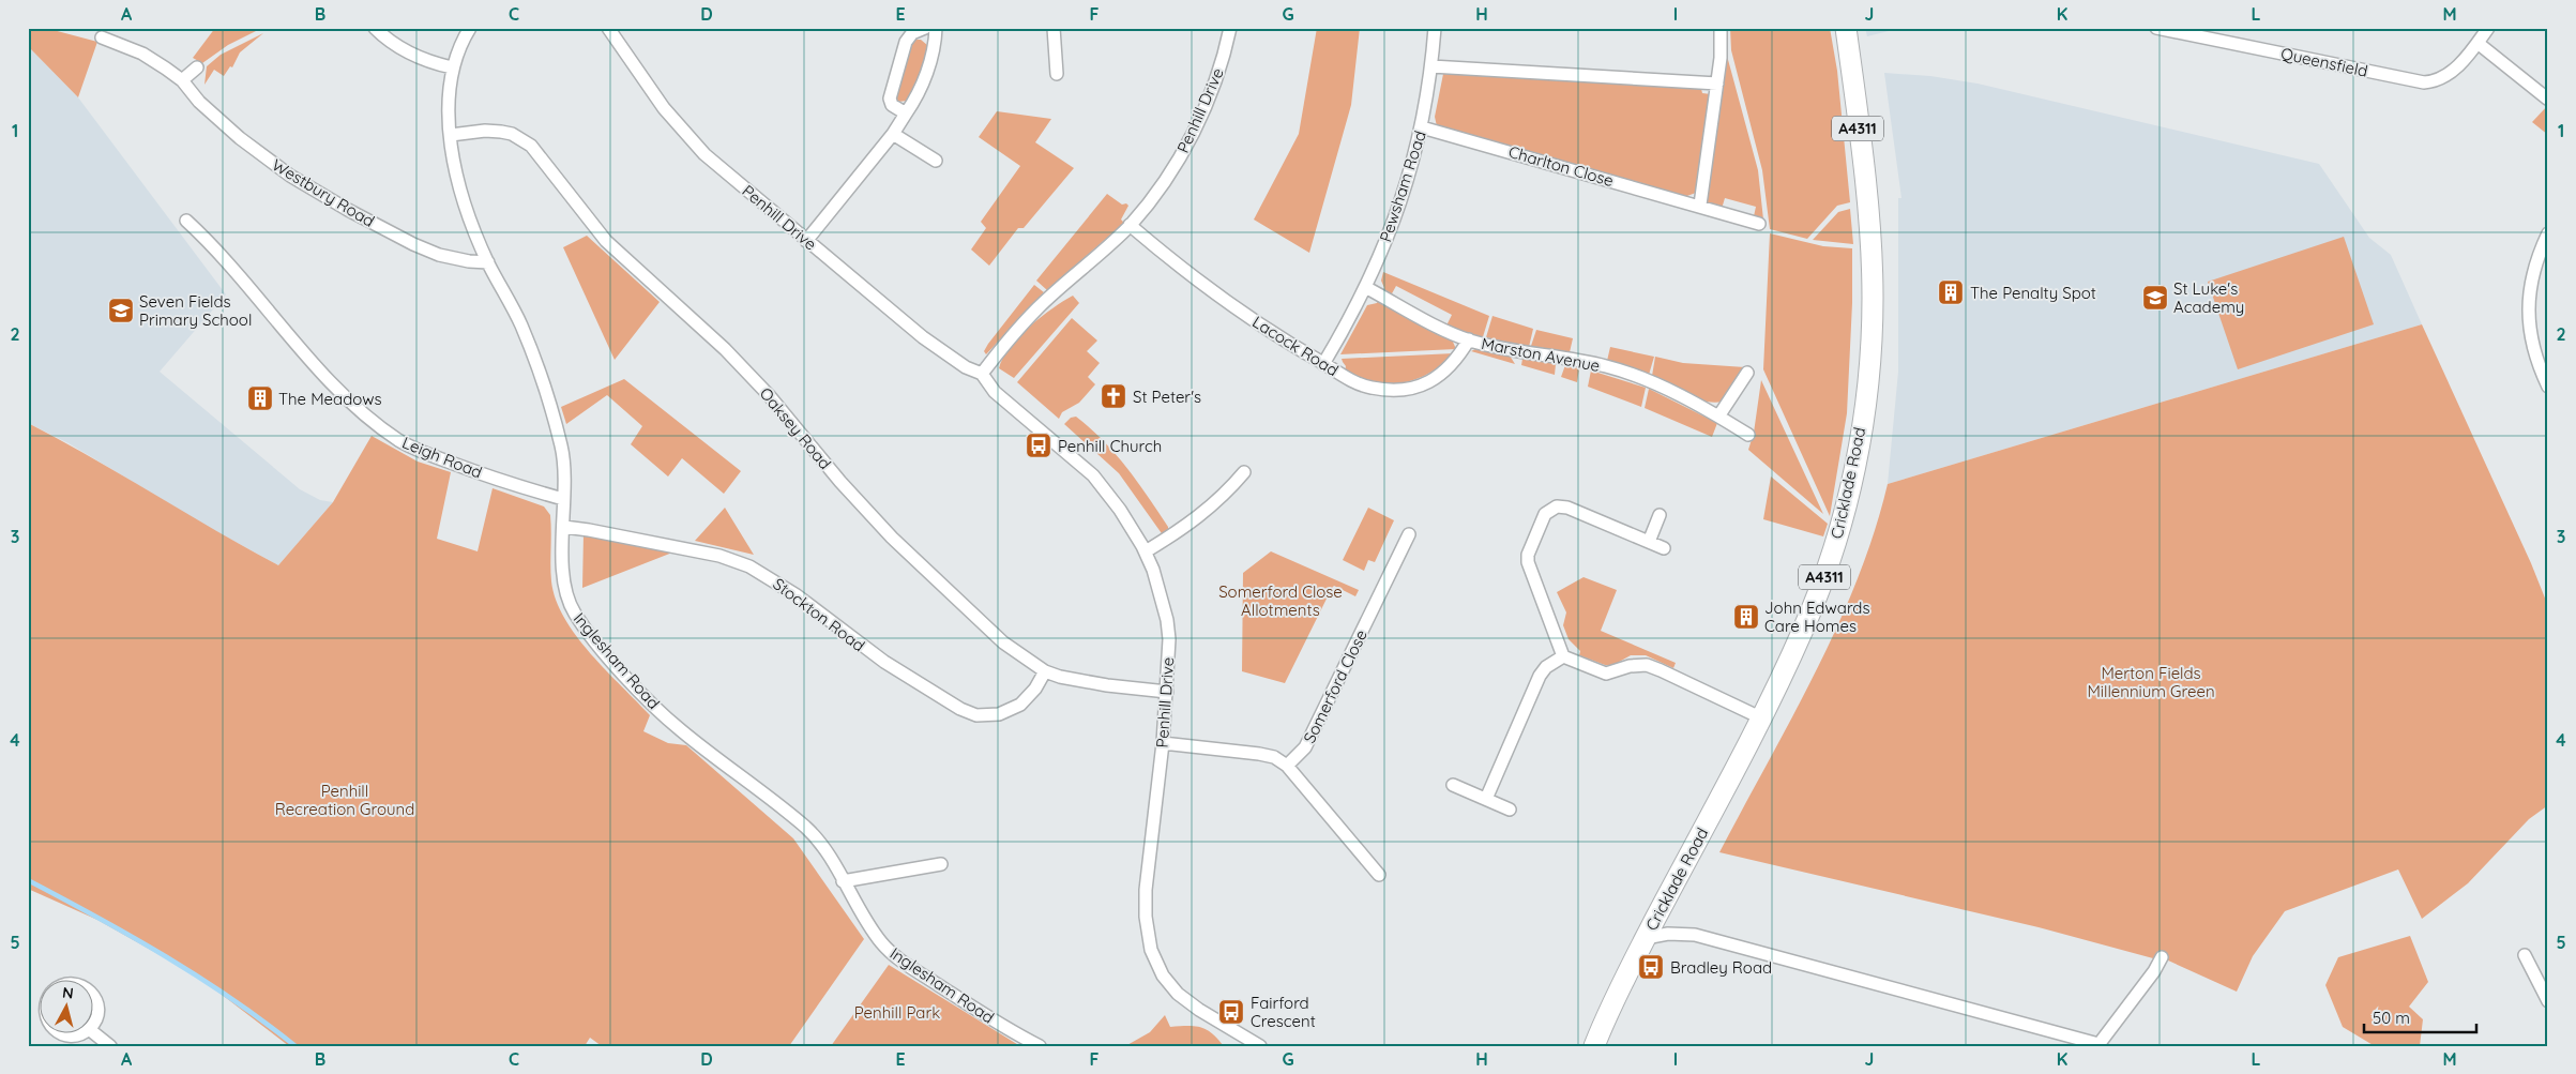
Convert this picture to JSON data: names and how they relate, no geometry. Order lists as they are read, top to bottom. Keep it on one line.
{"streets":{"main road":["A4311","Cricklade Road"],"street":["Queensfield","Penhill Drive","Charlton Close","Pewsham Road","Westbury Road","Lacock Road","Marston Avenue","Oaksey Road","Leigh Road","Stockton Road","Inglesham Road","Somerford Close"]},"crossings":[["Penhill Drive","Lacock Road"],["Penhill Drive","Oaksey Road"],["Charlton Close","Pewsham Road"],["Pewsham Road","Lacock Road"],["Pewsham Road","Marston Avenue"],["Westbury Road","Inglesham Road"],["Lacock Road","Marston Avenue"],["Oaksey Road","Stockton Road"],["Oaksey Road","Inglesham Road"],["Leigh Road","Inglesham Road"],["Stockton Road","Inglesham Road"]],"parks":["Somerford Close Allotments","Merton Fields Millennium Green","Penhill Recreation Ground","Penhill Park"],"places":{"building":["The Penalty Spot","The Meadows","John Edwards Care Homes"],"school or university":["St Luke's Academy","Seven Fields Primary School"],"church":["St Peter's"],"bus stop":["Penhill Church","Bradley Road","Fairford Crescent"]},"scale_bar":"50 m","north":"top","grid":{"columns":["A","B","C","D","E","F","G","H","I","J","K","L","M"],"rows":["1","2","3","4","5"]}}
